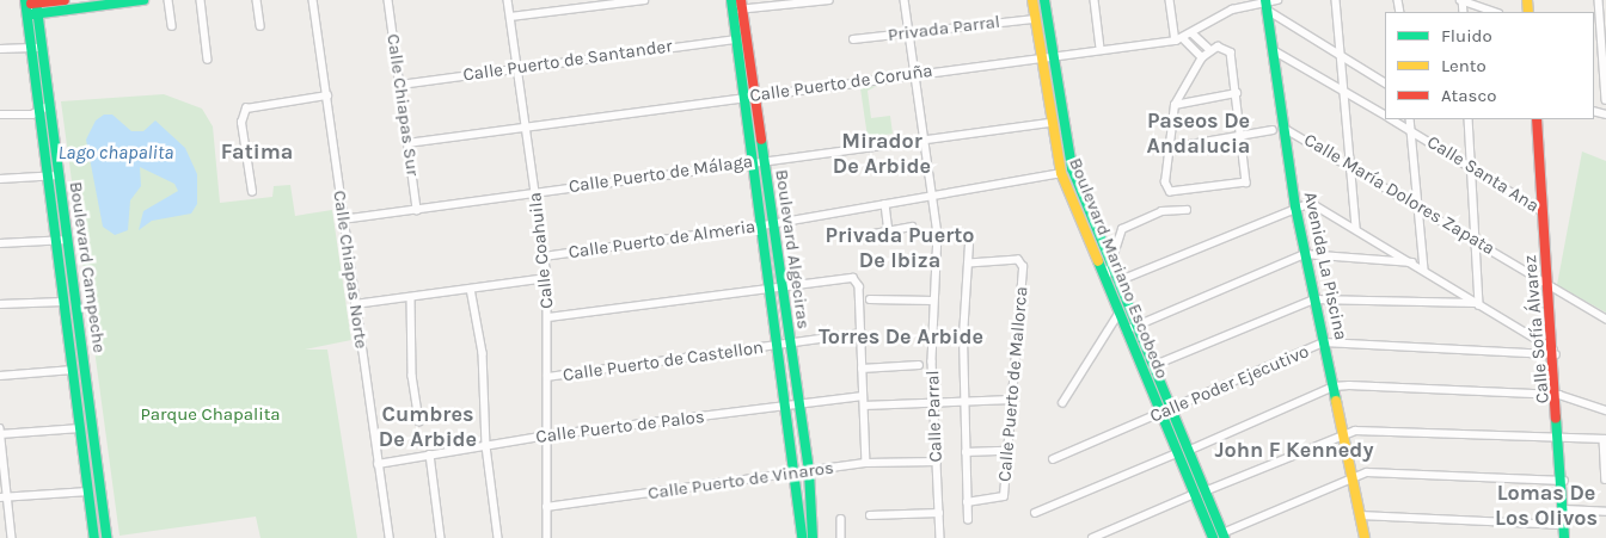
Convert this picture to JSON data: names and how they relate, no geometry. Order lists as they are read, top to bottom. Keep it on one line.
{"streets":{"street":["Privada Parral","Calle Puerto de Santander","Calle Puerto de Coruña","Calle Chiapas Sur","Calle Puerto de Málaga","Calle Santa Ana","Calle María Dolores Zapata","Calle Puerto de Almeria","Boulevard Algeciras","Calle Coahuila","Avenida La Piscina","Boulevard Campeche","Boulevard Mariano Escobedo","Calle Chiapas Norte","Calle Sofía Álvarez","Calle Puerto de Castellon","Calle Puerto de Mallorca","Calle Poder Ejecutivo","Calle Parral","Calle Puerto de Palos","Calle Puerto de Vinaros"]},"crossings":[["Privada Parral","Boulevard Mariano Escobedo"],["Privada Parral","Calle Parral"],["Calle Puerto de Santander","Calle Chiapas Sur"],["Calle Puerto de Santander","Boulevard Algeciras"],["Calle Puerto de Santander","Calle Coahuila"],["Calle Puerto de Coruña","Calle Chiapas Sur"],["Calle Puerto de Coruña","Boulevard Algeciras"],["Calle Puerto de Coruña","Calle Coahuila"],["Calle Puerto de Coruña","Avenida La Piscina"],["Calle Puerto de Coruña","Boulevard Mariano Escobedo"],["Calle Puerto de Coruña","Calle Parral"],["Calle Chiapas Sur","Calle Puerto de Málaga"],["Calle Puerto de Málaga","Boulevard Algeciras"],["Calle Puerto de Málaga","Calle Coahuila"],["Calle Puerto de Málaga","Boulevard Mariano Escobedo"],["Calle Puerto de Málaga","Calle Chiapas Norte"],["Calle Puerto de Málaga","Calle Parral"],["Calle Santa Ana","Avenida La Piscina"],["Calle Santa Ana","Calle Sofía Álvarez"],["Calle María Dolores Zapata","Avenida La Piscina"],["Calle María Dolores Zapata","Calle Sofía Álvarez"],["Calle Puerto de Almeria","Boulevard Algeciras"],["Calle Puerto de Almeria","Calle Coahuila"],["Calle Puerto de Almeria","Boulevard Mariano Escobedo"],["Calle Puerto de Almeria","Calle Parral"],["Boulevard Algeciras","Calle Puerto de Castellon"],["Boulevard Algeciras","Calle Puerto de Palos"],["Boulevard Algeciras","Calle Puerto de Vinaros"],["Calle Coahuila","Calle Puerto de Castellon"],["Calle Coahuila","Calle Puerto de Palos"],["Calle Coahuila","Calle Puerto de Vinaros"],["Avenida La Piscina","Calle Poder Ejecutivo"],["Boulevard Mariano Escobedo","Calle Poder Ejecutivo"],["Calle Chiapas Norte","Calle Puerto de Palos"],["Calle Sofía Álvarez","Calle Poder Ejecutivo"],["Calle Parral","Calle Puerto de Vinaros"]],"districts":["Paseos De Andalucia","Mirador De Arbide","Fatima","Privada Puerto De Ibiza","Torres De Arbide","Cumbres De Arbide","John F Kennedy","Lomas De Los Olivos"],"water":["Lago chapalita"],"parks":["Parque Chapalita"],"legend":["Fluido","Lento","Atasco"]}
